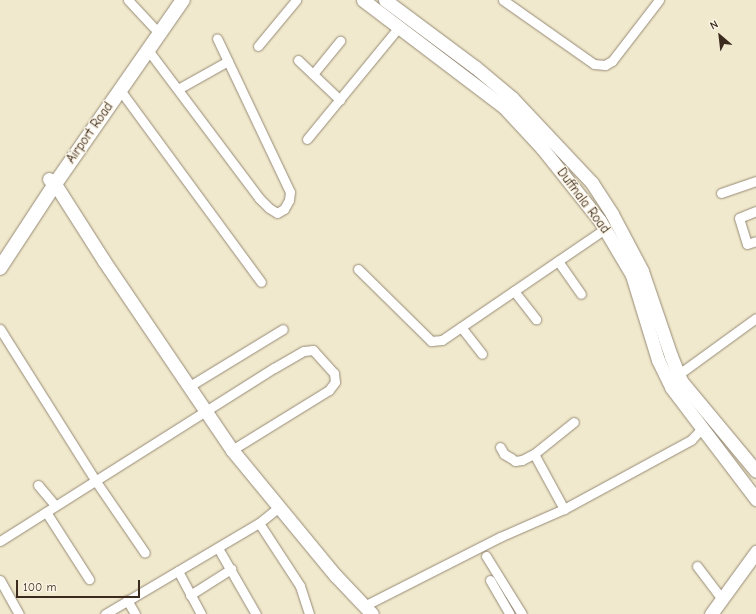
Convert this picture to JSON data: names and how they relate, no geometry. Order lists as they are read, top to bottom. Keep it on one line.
{"streets":{"main road":["Airport Road","Duffnala Road"]},"scale_bar":"100 m","north":"top left"}
